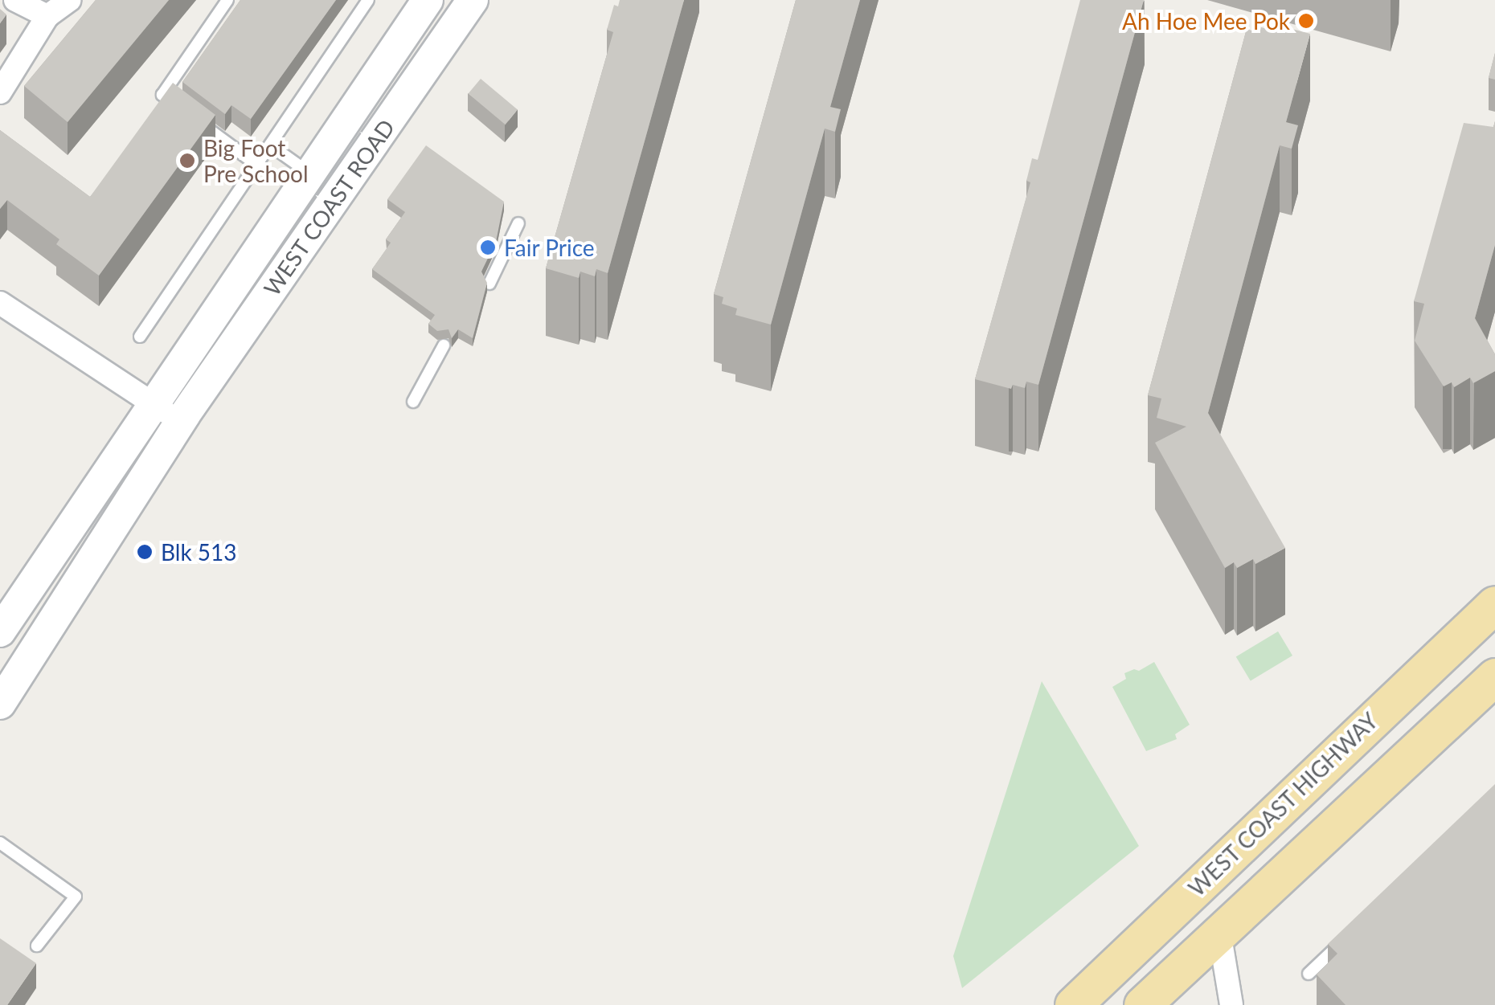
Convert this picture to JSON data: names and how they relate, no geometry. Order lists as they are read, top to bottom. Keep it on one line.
{"streets":{"highway":["WEST COAST HIGHWAY"],"main road":["WEST COAST ROAD"]},"places":["Ah Hoe Mee Pok","Big Foot Pre School","Fair Price","Blk 513"]}
